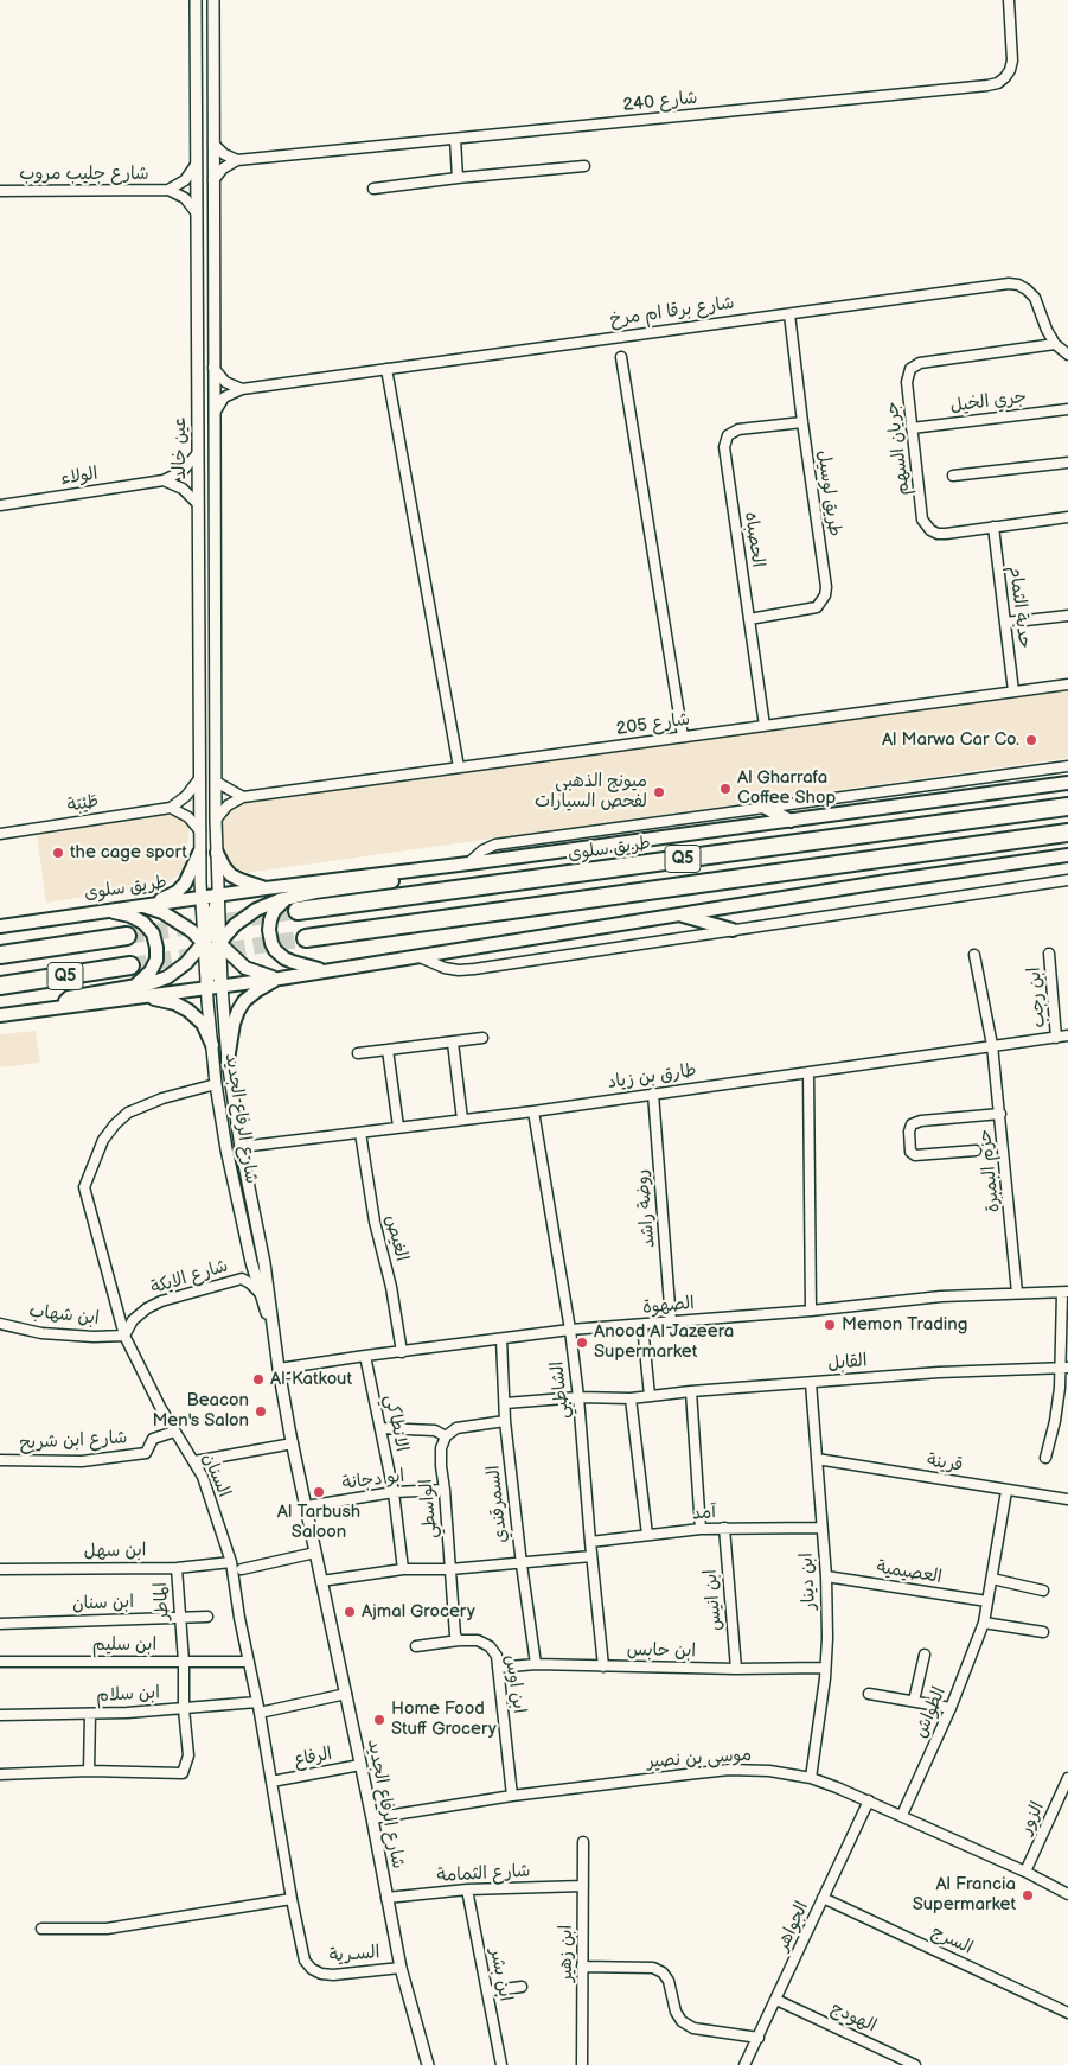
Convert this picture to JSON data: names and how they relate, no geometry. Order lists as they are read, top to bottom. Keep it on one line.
{"streets":{"highway":["طريق سلوى","Q5"],"street":["شارع 240","شارع جليب مروب","شارع برقا ام مرخ","جري الخيل","عين خالد","جريان السهم","الولاء","طريق لوسيل","الحصباه","حدبة الثمام","شارع 205","طَيْبَة","ابن رجب","طارق بن زياد","شارع الرفاع الجديد","حزم البمبرة","روضة راشد","الغيص","شارع الايكة","الصهوة","ابن شهاب","القابل","الشاطبي","الانطاكي","شارع ابن شريح","قرينة","السنان","ابو دجانة","السمرقندي","الواسطي","آمد","ابن سهل","العصيمية","ابن دينار","ابن انيس","الماطر","ابن سنان","ابن سليم","ابن حابس","ابن اوس","ابن سلام","الطواش","الرفاع","موسى بن نصير","الزور","شارع الثمامة","الجواهر","السرج","ابن زهير","السـرية","ابن بشر","الهودج"]},"crossings":[["شارع جليب مروب","عين خالد"],["شارع برقا ام مرخ","عين خالد"],["شارع برقا ام مرخ","جريان السهم"],["شارع برقا ام مرخ","طريق لوسيل"],["جري الخيل","جريان السهم"],["عين خالد","الولاء"],["عين خالد","شارع 205"],["عين خالد","طريق سلوى"],["عين خالد","شارع الرفاع الجديد"],["جريان السهم","حدبة الثمام"],["طريق لوسيل","الحصباه"],["الحصباه","شارع 205"],["حدبة الثمام","شارع 205"],["طريق سلوى","شارع الرفاع الجديد"],["ابن رجب","طارق بن زياد"],["طارق بن زياد","شارع الرفاع الجديد"],["طارق بن زياد","حزم البمبرة"],["طارق بن زياد","روضة راشد"],["طارق بن زياد","الغيص"],["طارق بن زياد","الشاطبي"],["شارع الرفاع الجديد","شارع الايكة"],["شارع الرفاع الجديد","الصهوة"],["شارع الرفاع الجديد","السنان"],["شارع الرفاع الجديد","ابو دجانة"],["شارع الرفاع الجديد","الرفاع"],["شارع الرفاع الجديد","موسى بن نصير"],["شارع الرفاع الجديد","شارع الثمامة"],["شارع الرفاع الجديد","السـرية"],["حزم البمبرة","الصهوة"],["روضة راشد","الصهوة"],["الغيص","الصهوة"],["شارع الايكة","ابن شهاب"],["شارع الايكة","السنان"],["الصهوة","القابل"],["الصهوة","الشاطبي"],["الصهوة","الانطاكي"],["الصهوة","السمرقندي"],["ابن شهاب","السنان"],["القابل","الشاطبي"],["القابل","السمرقندي"],["القابل","ابن دينار"],["الشاطبي","آمد"],["الشاطبي","ابن حابس"],["الانطاكي","ابو دجانة"],["شارع ابن شريح","السنان"],["قرينة","ابن دينار"],["قرينة","الطواش"],["السنان","ابن سهل"],["السنان","ابن سليم"],["السنان","ابن سلام"],["السنان","الرفاع"],["السنان","السـرية"],["ابو دجانة","الواسطي"],["السمرقندي","ابن حابس"],["الواسطي","ابن اوس"],["آمد","ابن دينار"],["آمد","ابن انيس"],["ابن سهل","الماطر"],["العصيمية","ابن دينار"],["العصيمية","الطواش"],["ابن دينار","ابن حابس"],["ابن دينار","موسى بن نصير"],["ابن انيس","ابن حابس"],["الماطر","ابن سنان"],["الماطر","ابن سليم"],["الماطر","ابن سلام"],["ابن حابس","ابن اوس"],["ابن اوس","موسى بن نصير"],["الطواش","موسى بن نصير"],["موسى بن نصير","الزور"],["موسى بن نصير","الجواهر"],["شارع الثمامة","ابن زهير"],["شارع الثمامة","ابن بشر"],["الجواهر","السرج"],["الجواهر","الهودج"]],"places":["Al Marwa Car Co.","Al Gharrafa Coffee Shop","ميونج الذهبي لفحص السيارات","the cage sport","Memon Trading","Anood Al Jazeera Supermarket","Al-Katkout","Beacon Men's Salon","Al Tarbush Saloon","Ajmal Grocery","Home Food Stuff Grocery","Al Francia Supermarket"]}
